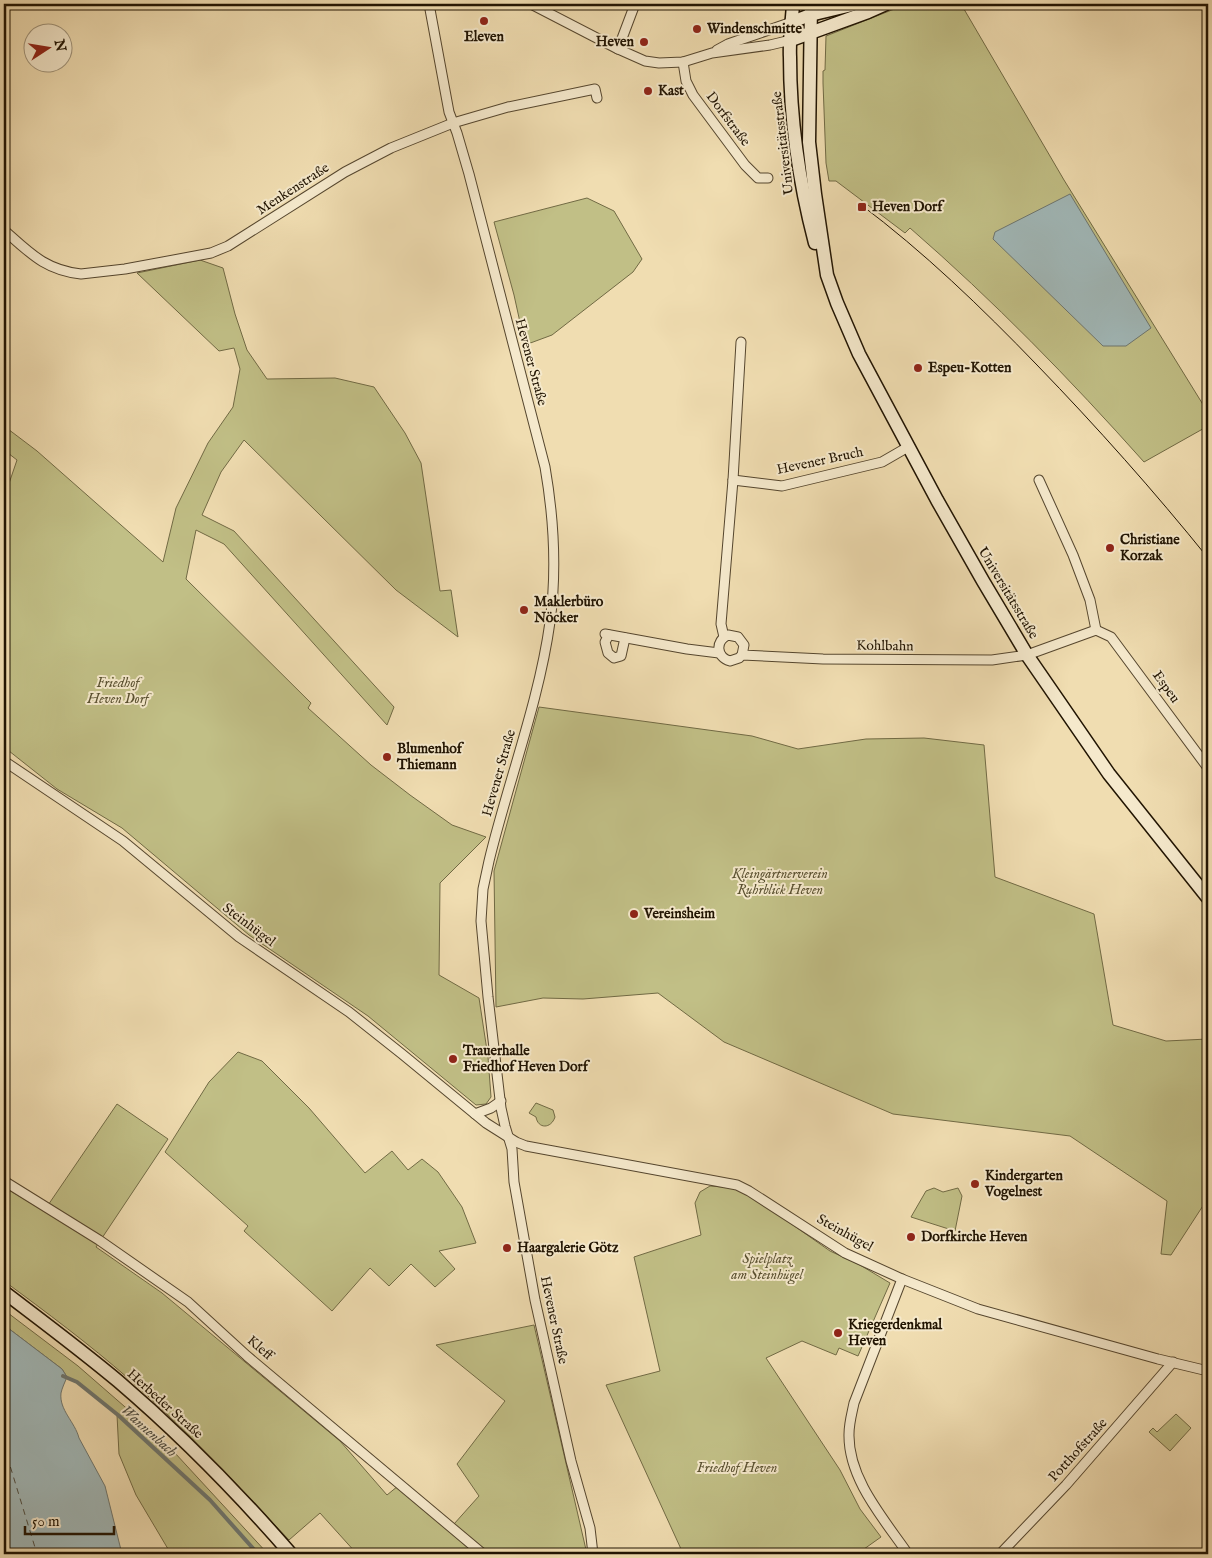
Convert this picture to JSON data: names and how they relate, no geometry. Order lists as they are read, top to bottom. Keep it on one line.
{"streets":{"street":["Dorfstraße","Universitätsstraße","Menkenstraße","Hevener Straße","Hevener Bruch","Kohlbahn","Espeu","Steinhügel","Kleff","Herbeder Straße","Potthofstraße"]},"crossings":[["Universitätsstraße","Hevener Bruch"],["Universitätsstraße","Kohlbahn"],["Menkenstraße","Hevener Straße"],["Hevener Straße","Steinhügel"],["Steinhügel","Potthofstraße"]],"water":["Wannenbach"],"parks":["Friedhof Heven Dorf","Kleingärtnerverein Ruhrblick Heven","Spielplatz am Steinhügel","Friedhof Heven"],"places":{"other":["Eleven","Windenschmitte","Heven","Kast","Espeu-Kotten","Christiane Korzak","Maklerbüro Nöcker","Blumenhof Thiemann","Vereinsheim","Trauerhalle Friedhof Heven Dorf","Kindergarten Vogelnest","Dorfkirche Heven","Haargalerie Götz","Kriegerdenkmal Heven"],"transit":["Heven Dorf"]},"scale_bar":"50 m","north":"right"}
